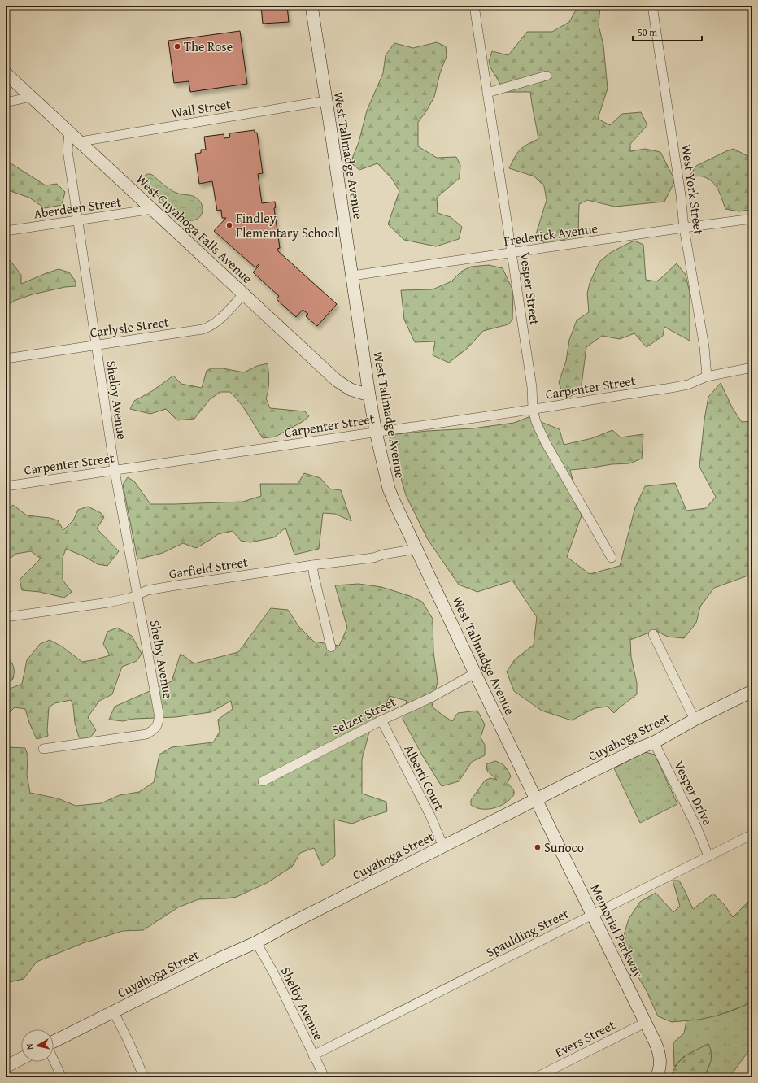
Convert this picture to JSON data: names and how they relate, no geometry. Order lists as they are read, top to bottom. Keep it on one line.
{"streets":{"street":["Wall Street","West Tallmadge Avenue","West York Street","Aberdeen Street","West Cuyahoga Falls Avenue","Frederick Avenue","Vesper Street","Carlysle Street","Carpenter Street","Shelby Avenue","Garfield Street","Selzer Street","Cuyahoga Street","Alberti Court","Vesper Drive","Memorial Parkway","Spaulding Street","Evers Street"]},"crossings":[["Wall Street","West Tallmadge Avenue"],["Wall Street","West Cuyahoga Falls Avenue"],["West Tallmadge Avenue","West Cuyahoga Falls Avenue"],["West Tallmadge Avenue","Frederick Avenue"],["West Tallmadge Avenue","Carpenter Street"],["West Tallmadge Avenue","Garfield Street"],["West Tallmadge Avenue","Selzer Street"],["West Tallmadge Avenue","Cuyahoga Street"],["West Tallmadge Avenue","Memorial Parkway"],["West York Street","Frederick Avenue"],["West York Street","Carpenter Street"],["Aberdeen Street","West Cuyahoga Falls Avenue"],["Aberdeen Street","Shelby Avenue"],["West Cuyahoga Falls Avenue","Carlysle Street"],["West Cuyahoga Falls Avenue","Shelby Avenue"],["Frederick Avenue","Vesper Street"],["Vesper Street","Carpenter Street"],["Carlysle Street","Shelby Avenue"],["Carpenter Street","Shelby Avenue"],["Shelby Avenue","Garfield Street"],["Shelby Avenue","Cuyahoga Street"],["Shelby Avenue","Spaulding Street"],["Selzer Street","Alberti Court"],["Cuyahoga Street","Alberti Court"],["Cuyahoga Street","Vesper Drive"],["Cuyahoga Street","Memorial Parkway"],["Vesper Drive","Spaulding Street"],["Memorial Parkway","Spaulding Street"],["Memorial Parkway","Evers Street"]],"places":["The Rose","Findley Elementary School","Sunoco"],"scale_bar":"50 m","north":"left"}
